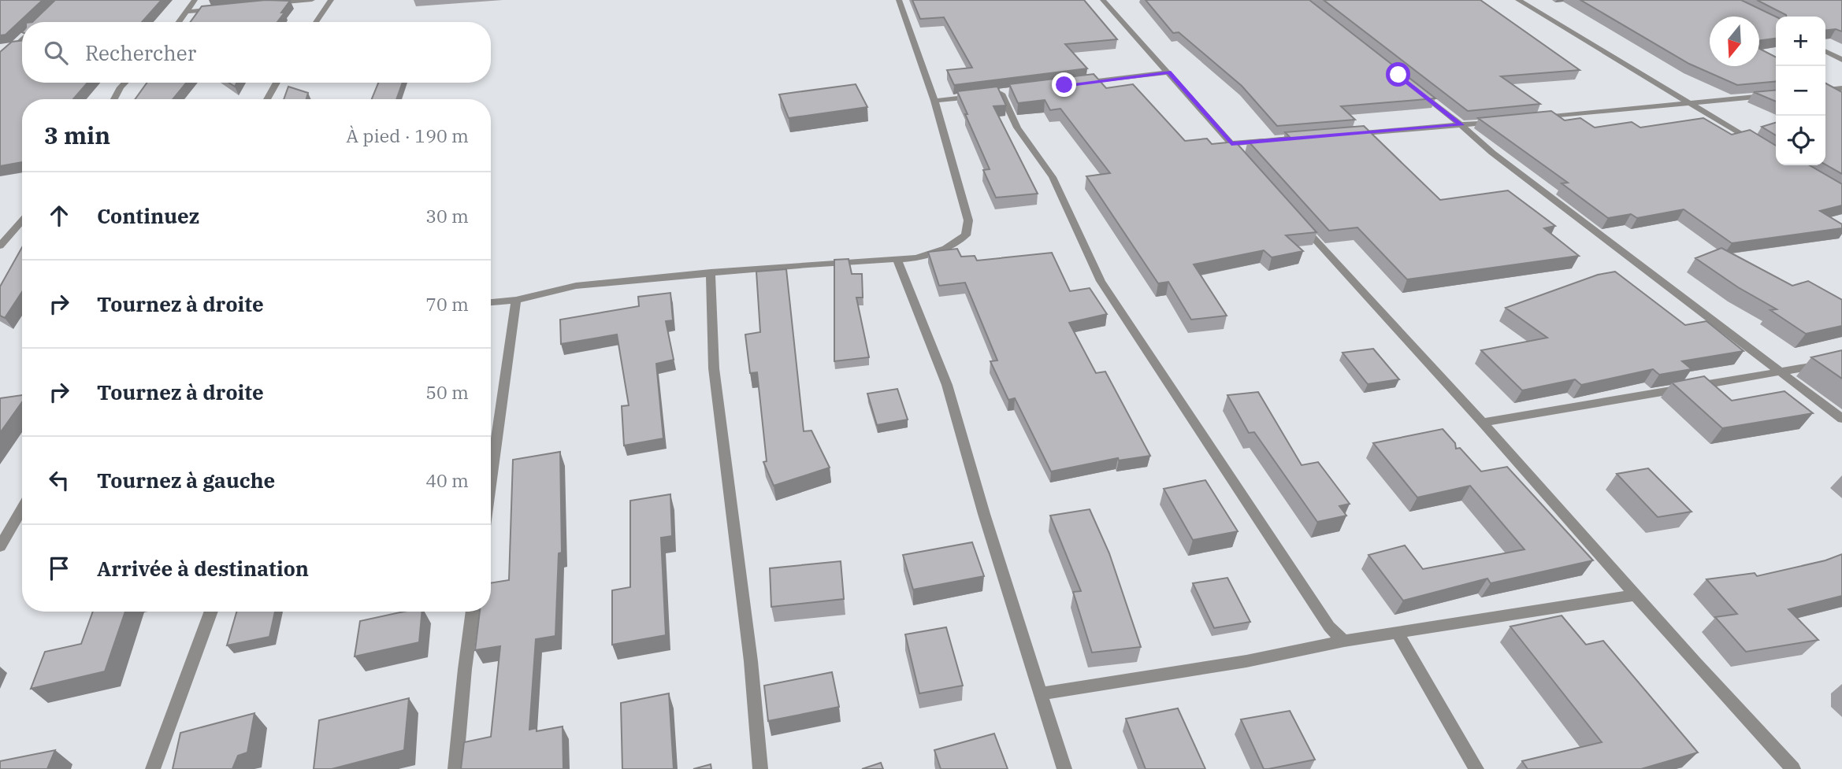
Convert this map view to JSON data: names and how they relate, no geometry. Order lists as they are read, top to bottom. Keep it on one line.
{"north":"bottom","page":{"map_buttons":["+","−"],"search":"Rechercher","heading":["3 min","À pied · 190 m"],"list":[["Continuez","30 m"],["Tournez à droite","70 m"],["Tournez à droite","50 m"],["Tournez à gauche","40 m"],"Arrivée à destination"]}}
